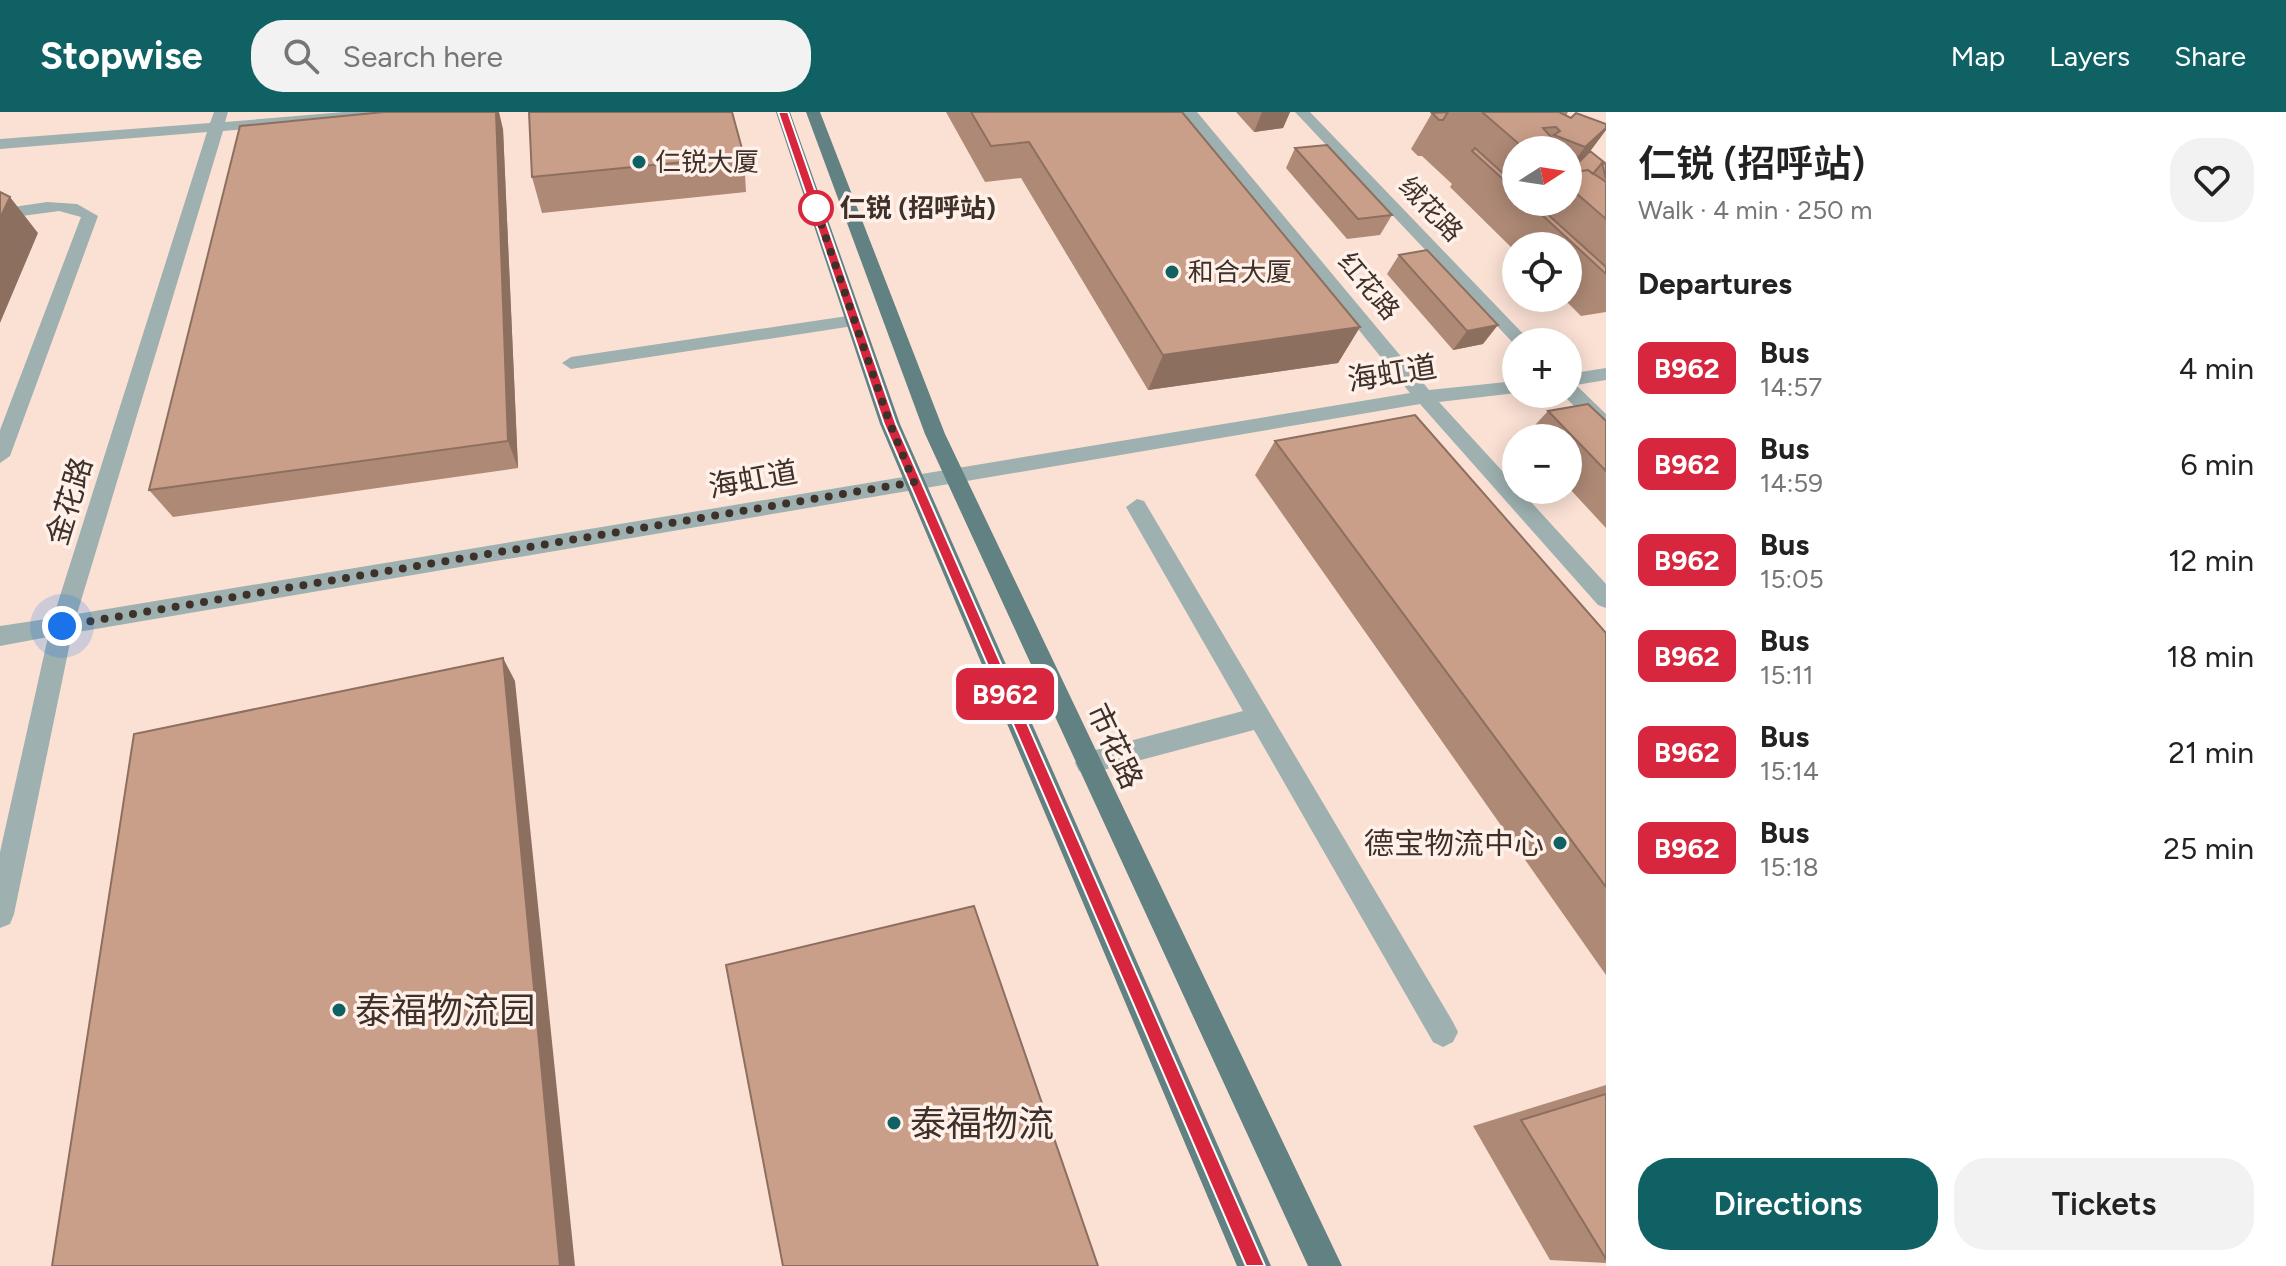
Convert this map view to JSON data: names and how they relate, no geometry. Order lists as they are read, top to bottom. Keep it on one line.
{"streets":{"main road":["市花路"],"street":["绒花路","红花路","海虹道","金花路"]},"crossings":[["红花路","海虹道"],["海虹道","金花路"],["海虹道","市花路"]],"places":["仁锐大厦","仁锐 (招呼站)","和合大厦","德宝物流中心","泰福物流园","泰福物流"],"lines":["bus line B962"],"north":"right","page":{"header":"Stopwise","search":"Search here","nav":["Map","Layers","Share"],"on_map":"B962","heading":[["仁锐 (招呼站)","Walk · 4 min · 250 m"],"Departures"],"map_buttons":["+","−"],"list":[{"mark":"B962","name":"Bus","note":"14:57","value":"4 min"},{"mark":"B962","name":"Bus","note":"14:59","value":"6 min"},{"mark":"B962","name":"Bus","note":"15:05","value":"12 min"},{"mark":"B962","name":"Bus","note":"15:11","value":"18 min"},{"mark":"B962","name":"Bus","note":"15:14","value":"21 min"},{"mark":"B962","name":"Bus","note":"15:18","value":"25 min"}],"buttons":["Directions","Tickets"]}}
